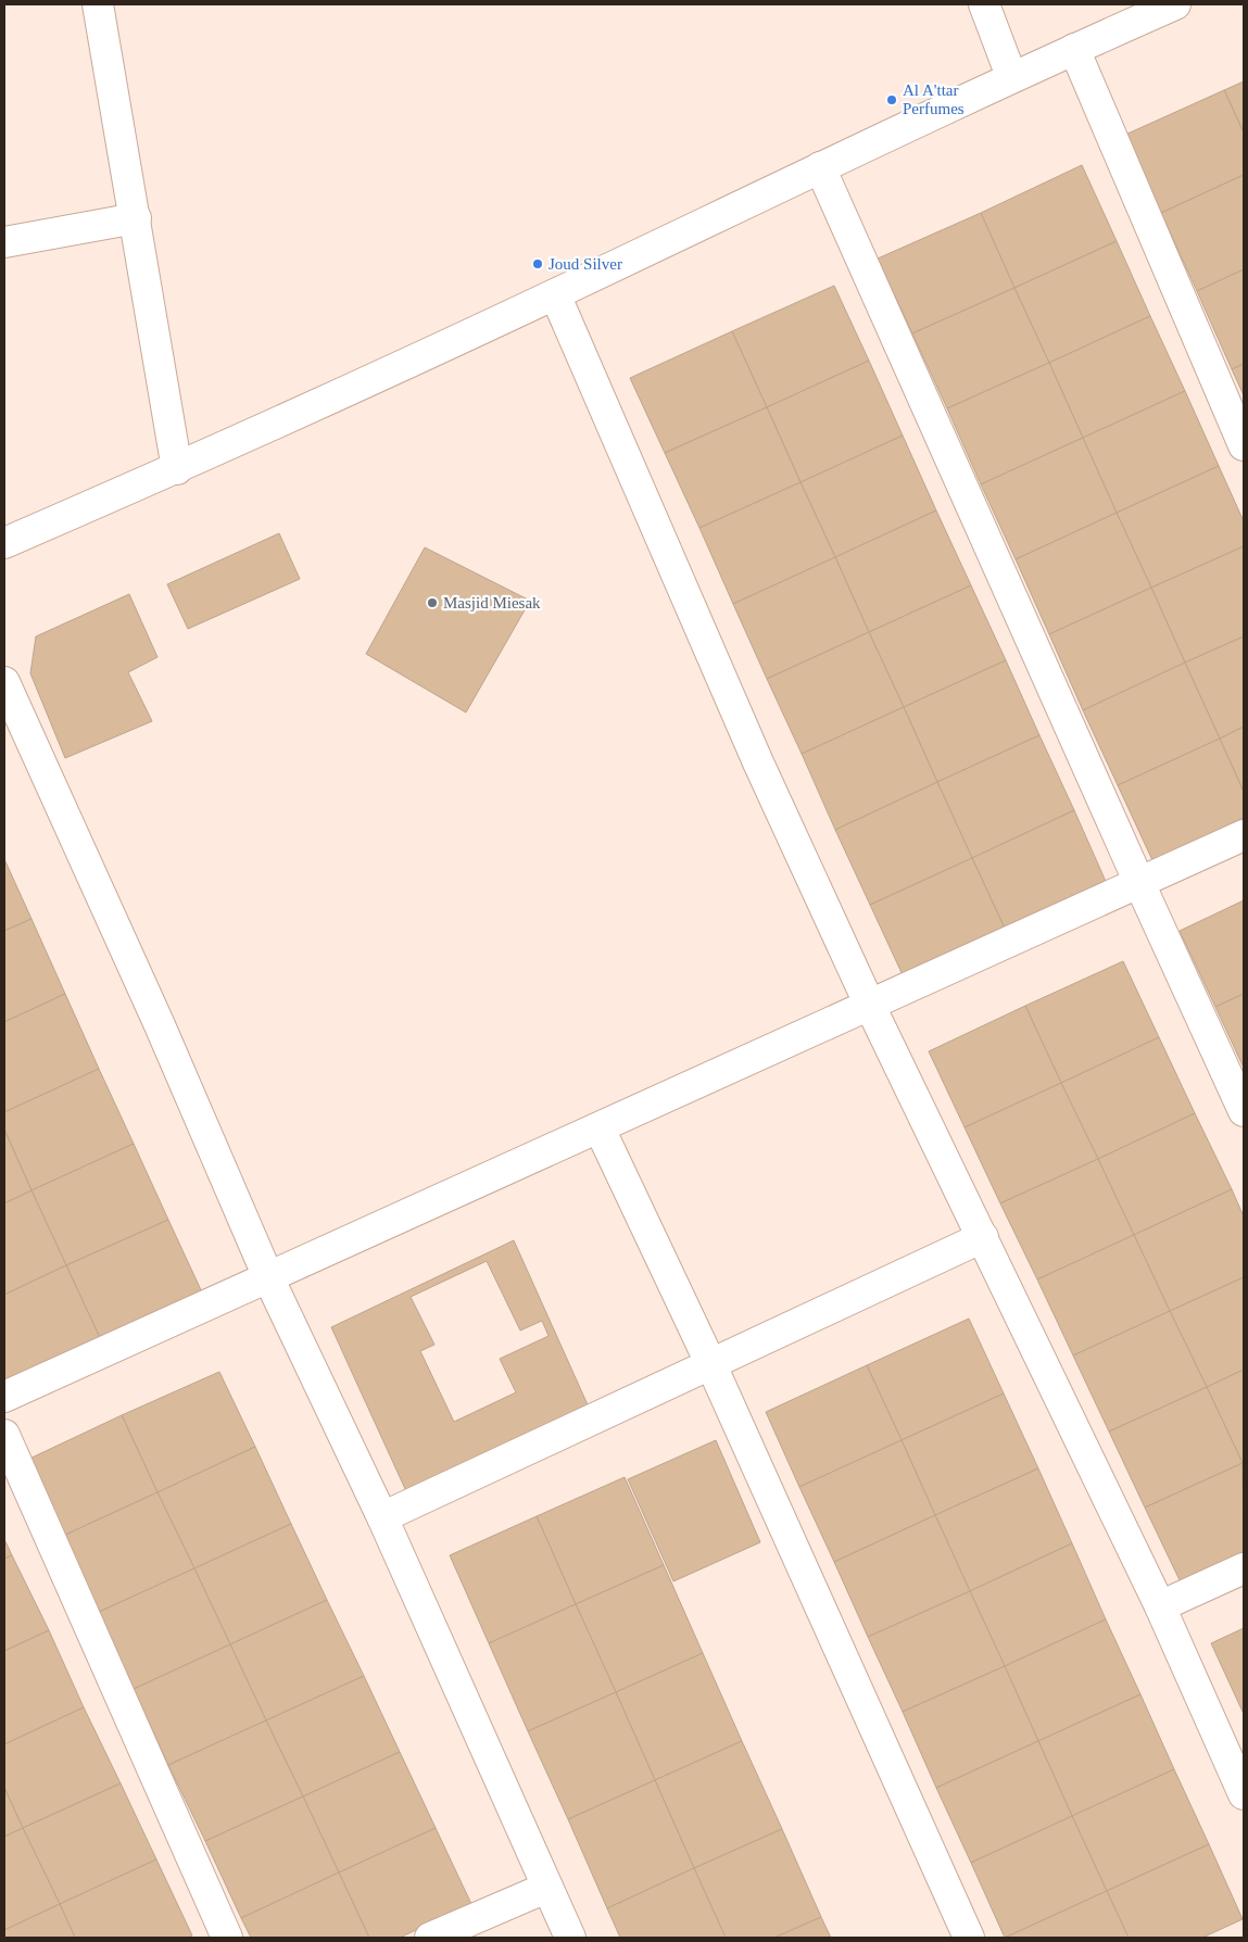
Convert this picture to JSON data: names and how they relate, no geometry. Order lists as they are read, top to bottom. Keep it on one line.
{"places":["Al A'ttar Perfumes","Joud Silver","Masjid Miesak"]}
